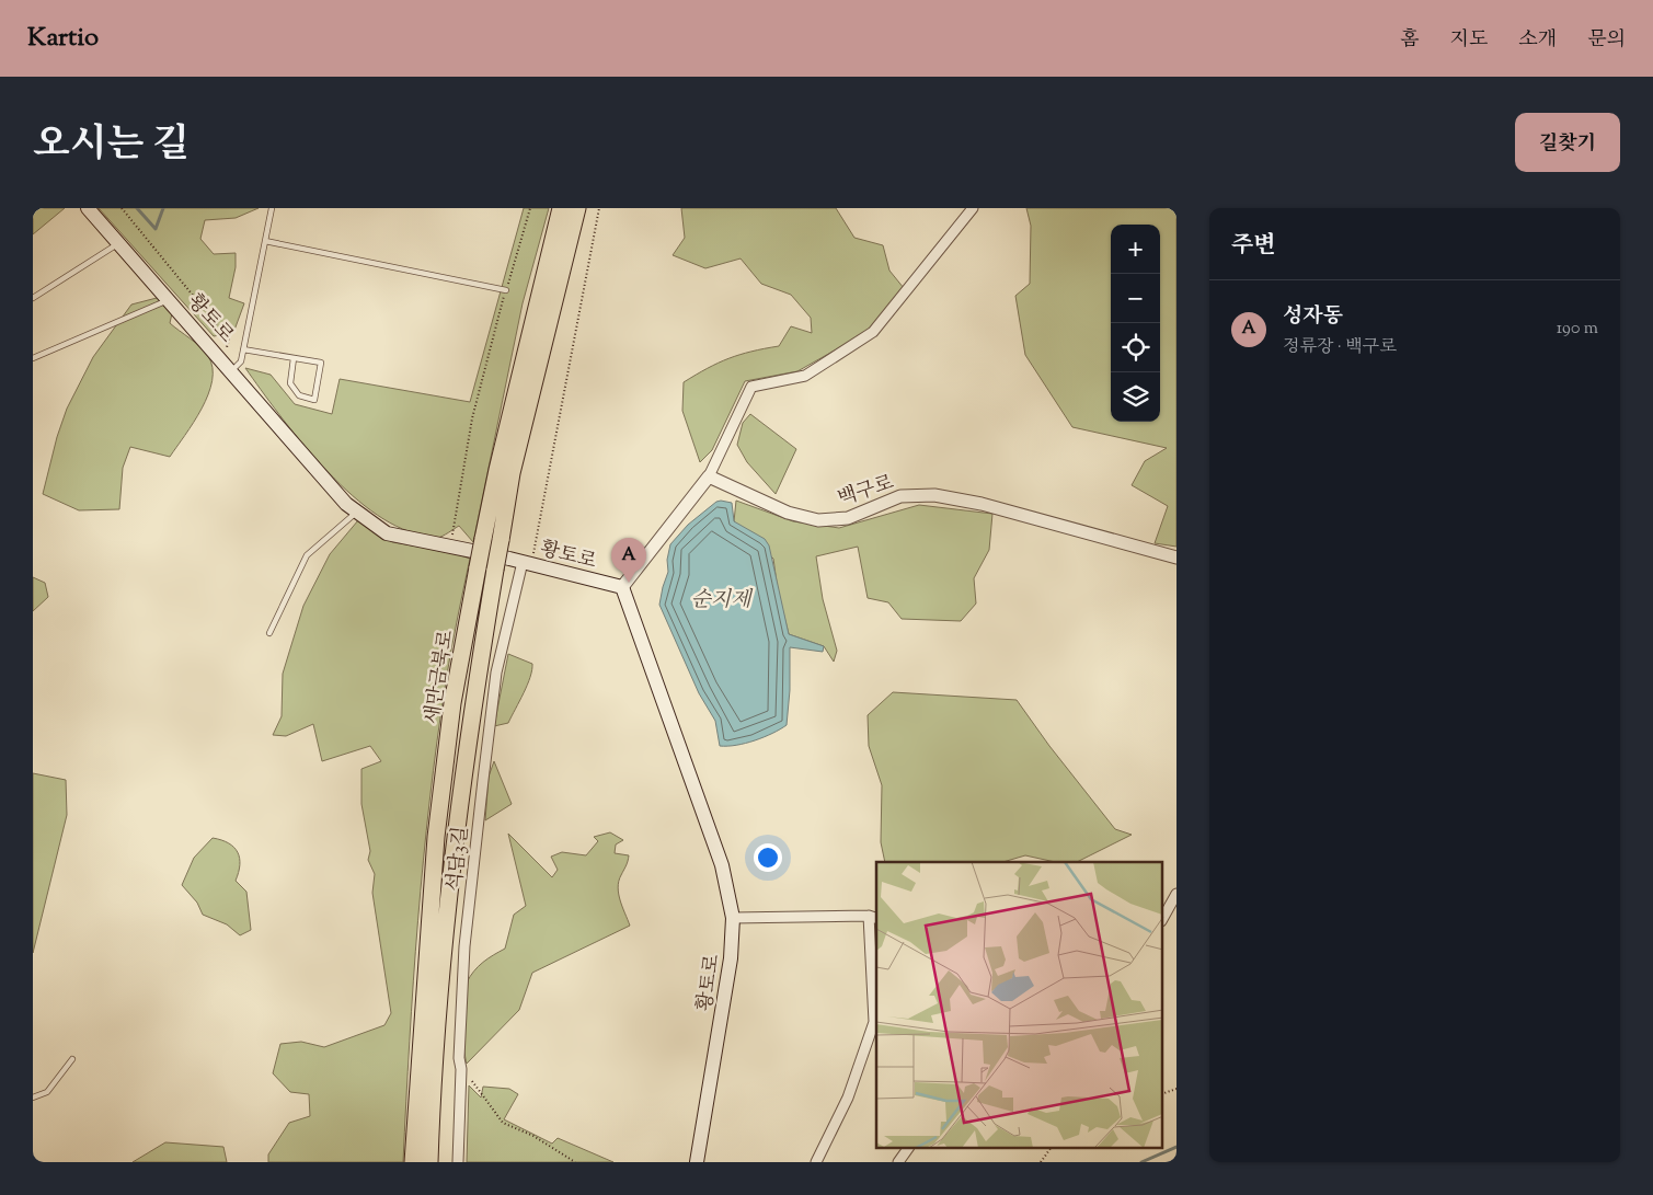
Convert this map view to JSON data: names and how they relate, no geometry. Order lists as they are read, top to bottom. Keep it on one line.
{"streets":{"highway":["새만금북로"],"main road":["황토로"],"street":["백구로","석담3길"]},"crossings":[["황토로","석담3길"]],"water":["순지제"],"page":{"header":"Kartio","nav":["홈","지도","소개","문의"],"title":"오시는 길","buttons":"길찾기","heading":"주변","map_buttons":["+","−"],"list":[{"mark":"A","name":"성자동","note":"정류장 · 백구로","value":"190 m"}],"pins":"A"}}
